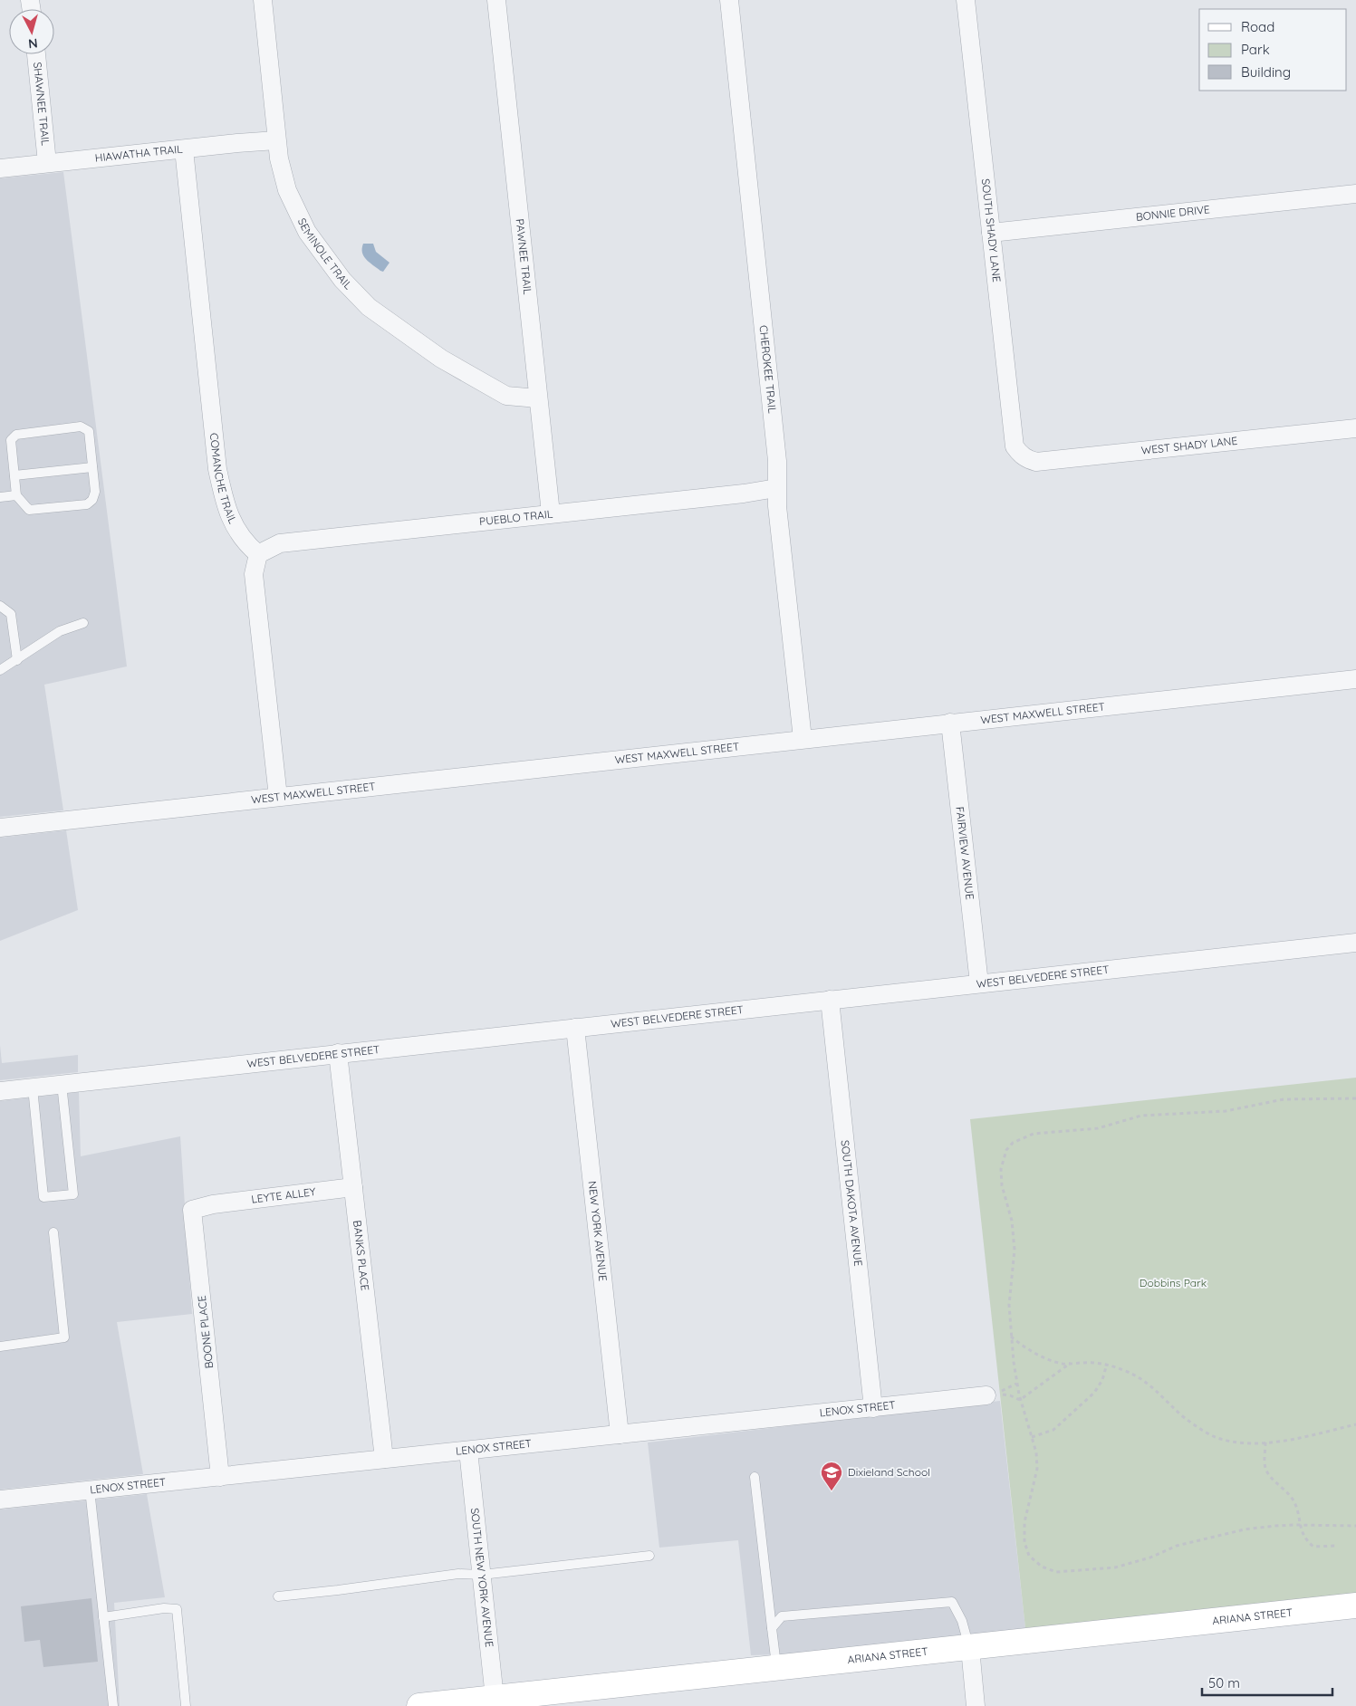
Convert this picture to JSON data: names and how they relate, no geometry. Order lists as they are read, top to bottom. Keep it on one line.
{"streets":{"street":["SHAWNEE TRAIL","HIAWATHA TRAIL","BONNIE DRIVE","SOUTH SHADY LANE","SEMINOLE TRAIL","PAWNEE TRAIL","CHEROKEE TRAIL","WEST SHADY LANE","COMANCHE TRAIL","PUEBLO TRAIL","WEST MAXWELL STREET","FAIRVIEW AVENUE","WEST BELVEDERE STREET","LEYTE ALLEY","SOUTH DAKOTA AVENUE","NEW YORK AVENUE","BANKS PLACE","BOONE PLACE","LENOX STREET","SOUTH NEW YORK AVENUE","ARIANA STREET"]},"crossings":[["SHAWNEE TRAIL","HIAWATHA TRAIL"],["HIAWATHA TRAIL","SEMINOLE TRAIL"],["HIAWATHA TRAIL","COMANCHE TRAIL"],["BONNIE DRIVE","SOUTH SHADY LANE"],["SOUTH SHADY LANE","WEST SHADY LANE"],["SEMINOLE TRAIL","PAWNEE TRAIL"],["PAWNEE TRAIL","PUEBLO TRAIL"],["CHEROKEE TRAIL","PUEBLO TRAIL"],["CHEROKEE TRAIL","WEST MAXWELL STREET"],["COMANCHE TRAIL","PUEBLO TRAIL"],["WEST MAXWELL STREET","FAIRVIEW AVENUE"],["FAIRVIEW AVENUE","WEST BELVEDERE STREET"],["WEST BELVEDERE STREET","SOUTH DAKOTA AVENUE"],["WEST BELVEDERE STREET","NEW YORK AVENUE"],["WEST BELVEDERE STREET","BANKS PLACE"],["LEYTE ALLEY","BANKS PLACE"],["LEYTE ALLEY","BOONE PLACE"],["SOUTH DAKOTA AVENUE","LENOX STREET"],["NEW YORK AVENUE","LENOX STREET"],["BANKS PLACE","LENOX STREET"],["BOONE PLACE","LENOX STREET"],["LENOX STREET","SOUTH NEW YORK AVENUE"],["SOUTH NEW YORK AVENUE","ARIANA STREET"]],"parks":["Dobbins Park"],"places":{"school or university":["Dixieland School"]},"legend":["Road","Park","Building"],"scale_bar":"50 m","north":"bottom"}
